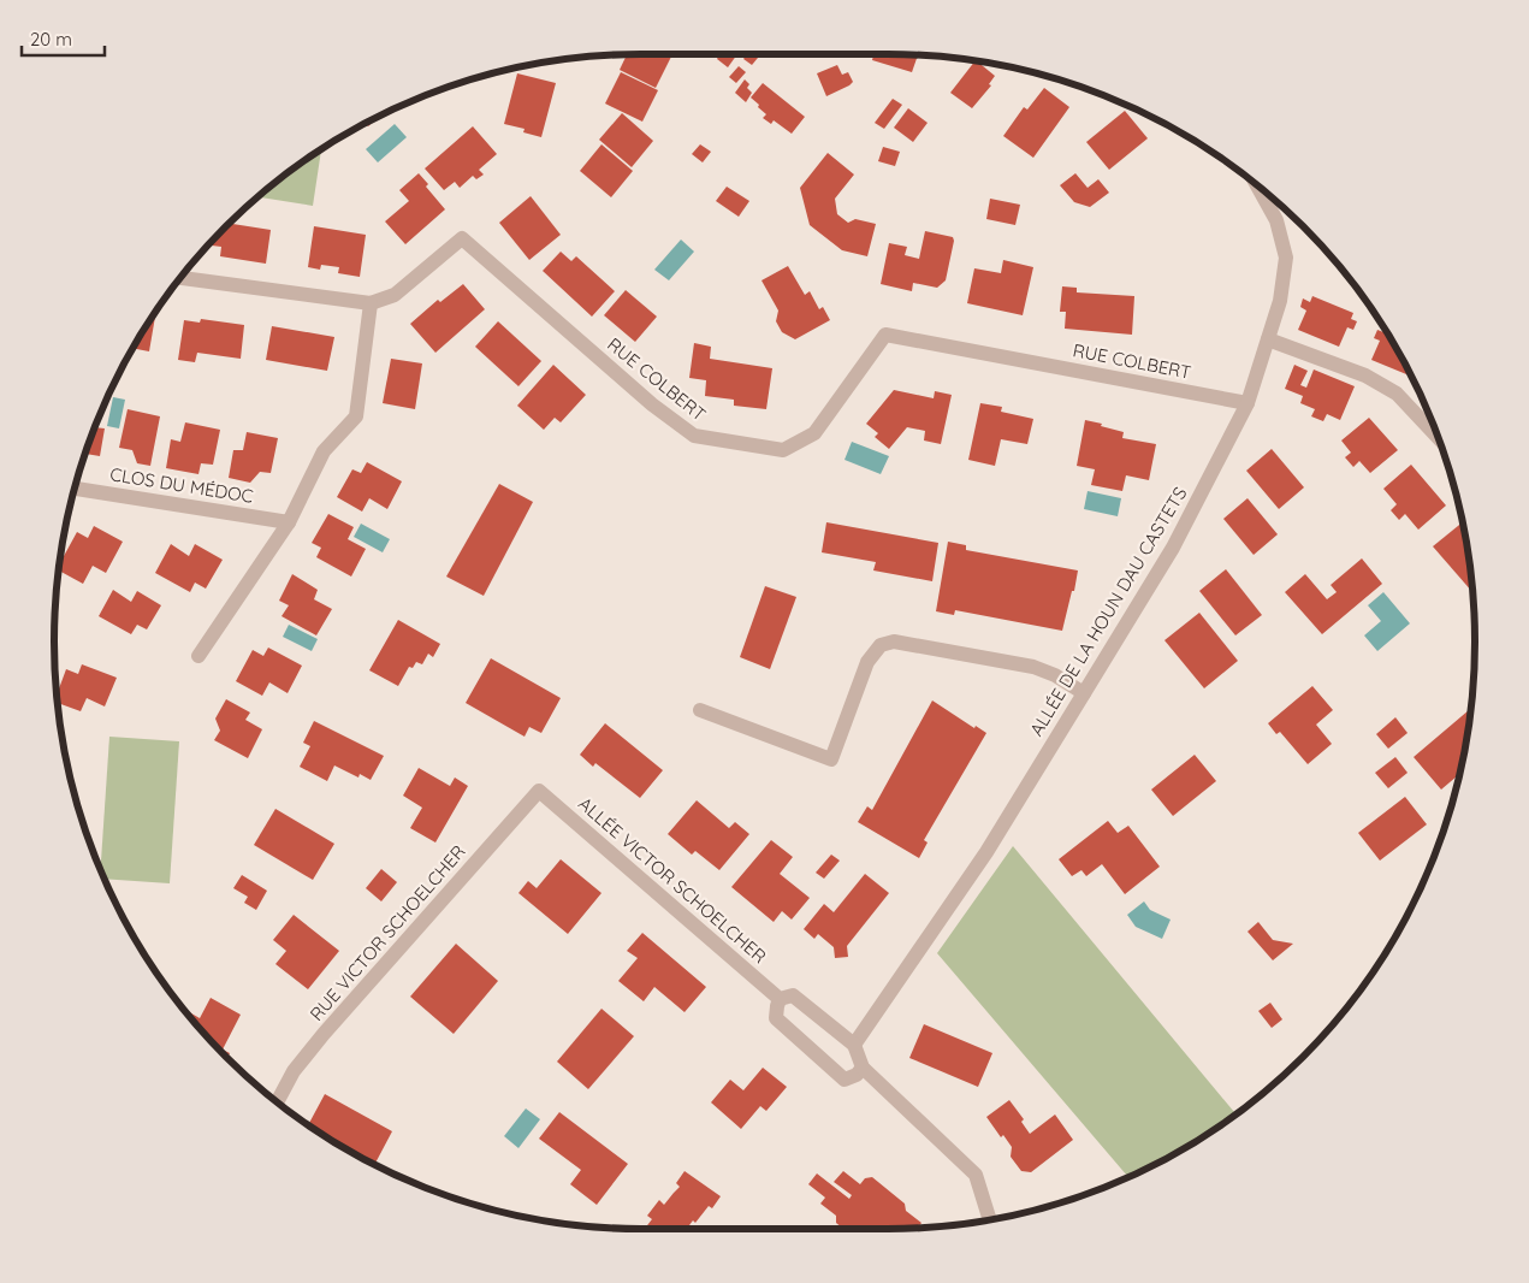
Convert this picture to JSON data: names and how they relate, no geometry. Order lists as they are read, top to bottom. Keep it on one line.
{"streets":{"street":["RUE COLBERT","CLOS DU MÉDOC","ALLÉE DE LA HOUN DAU CASTETS","ALLÉE VICTOR SCHOELCHER","RUE VICTOR SCHOELCHER"]},"crossings":[["RUE COLBERT","ALLÉE DE LA HOUN DAU CASTETS"],["ALLÉE DE LA HOUN DAU CASTETS","ALLÉE VICTOR SCHOELCHER"],["ALLÉE VICTOR SCHOELCHER","RUE VICTOR SCHOELCHER"]],"scale_bar":"20 m"}
